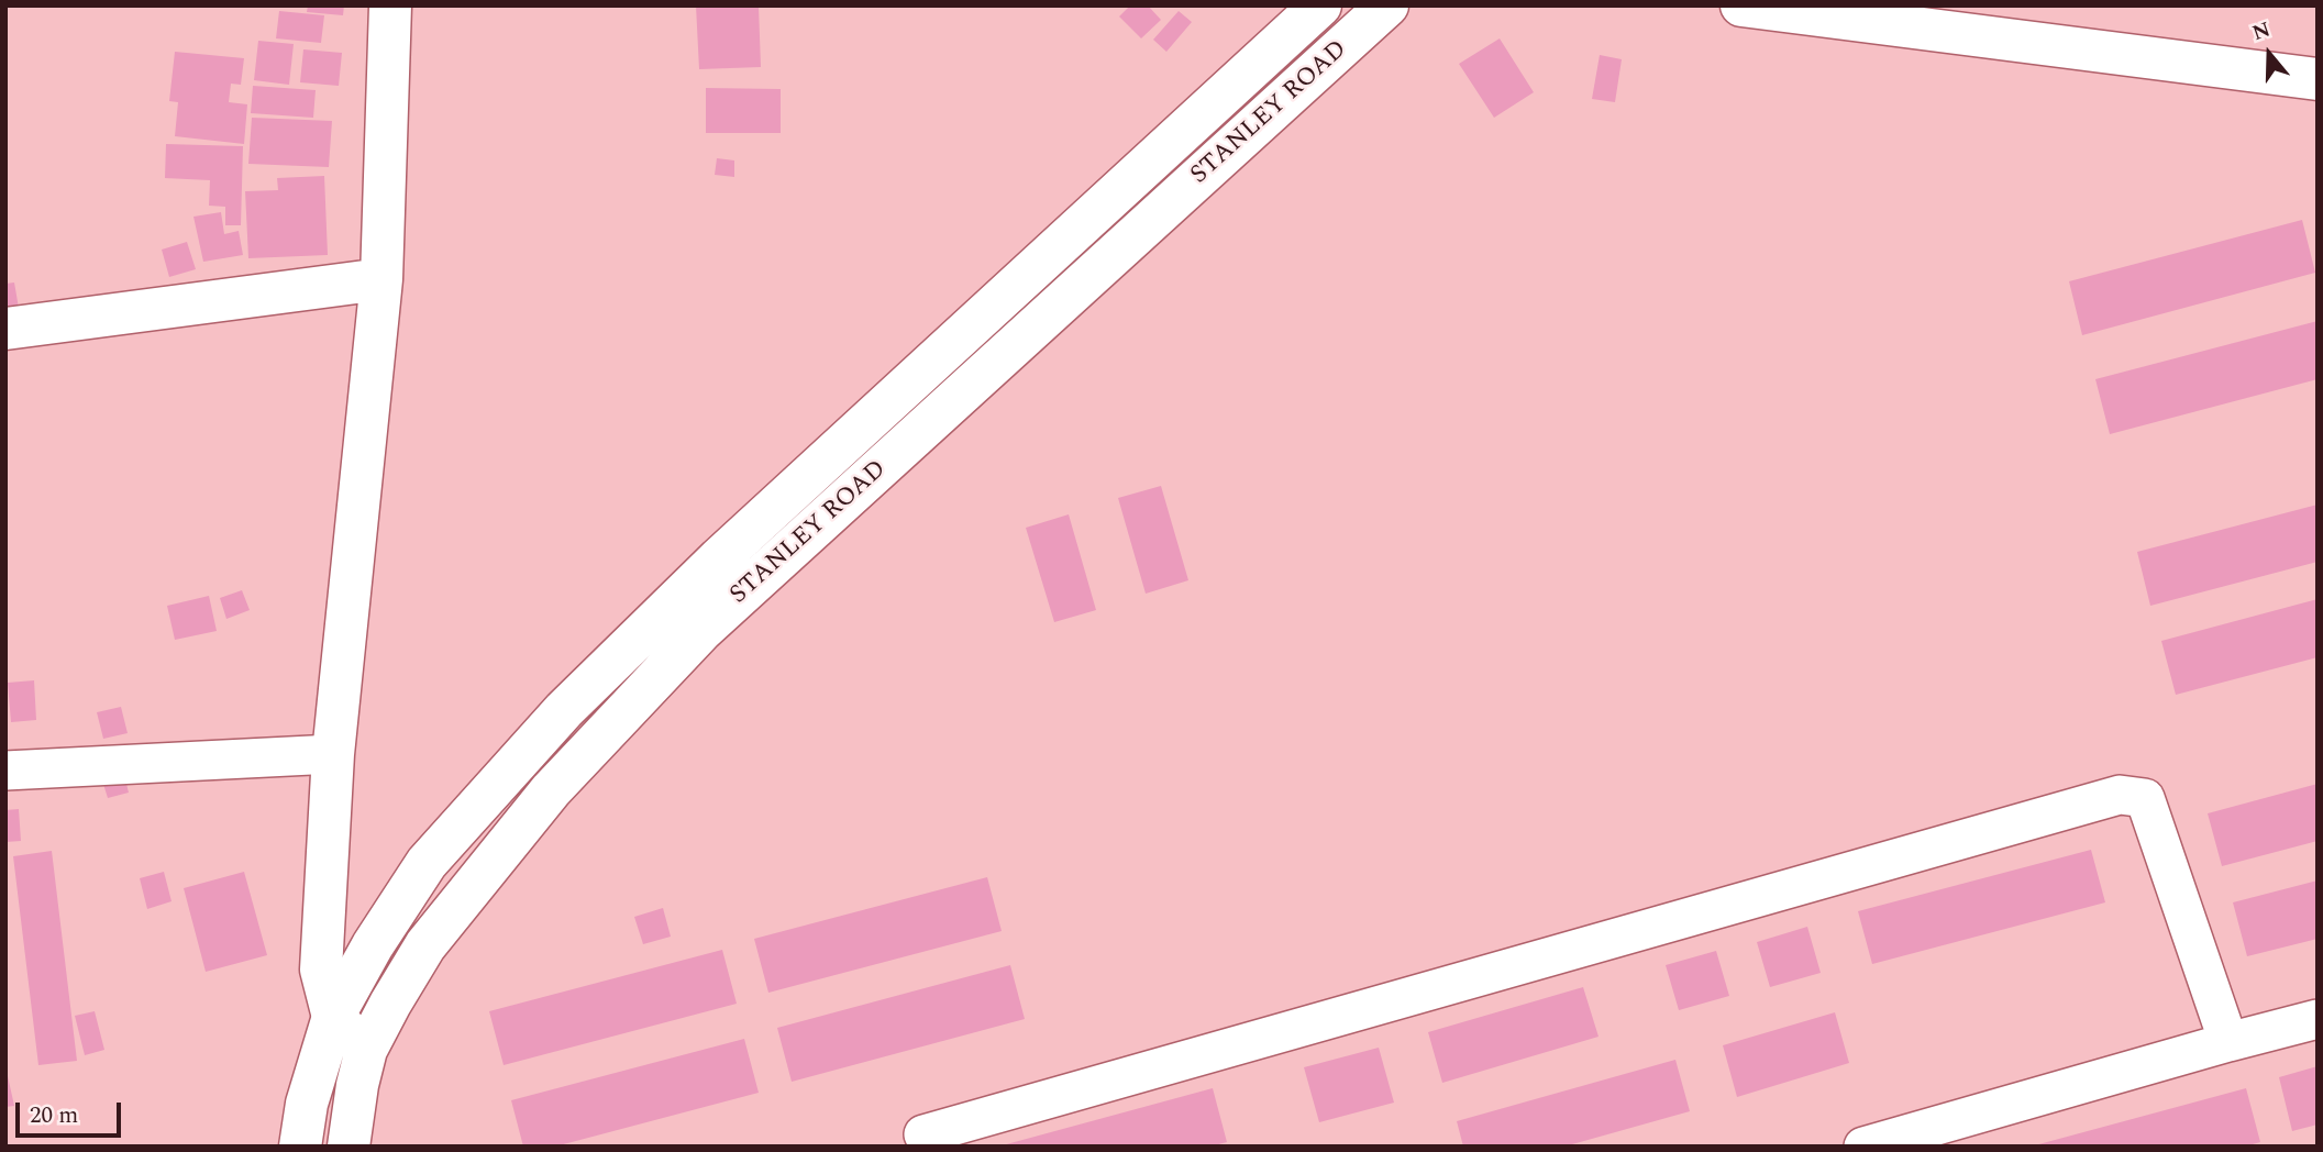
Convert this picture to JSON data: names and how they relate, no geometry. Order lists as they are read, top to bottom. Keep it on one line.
{"streets":{"main road":["STANLEY ROAD"]},"scale_bar":"20 m","north":"top"}
